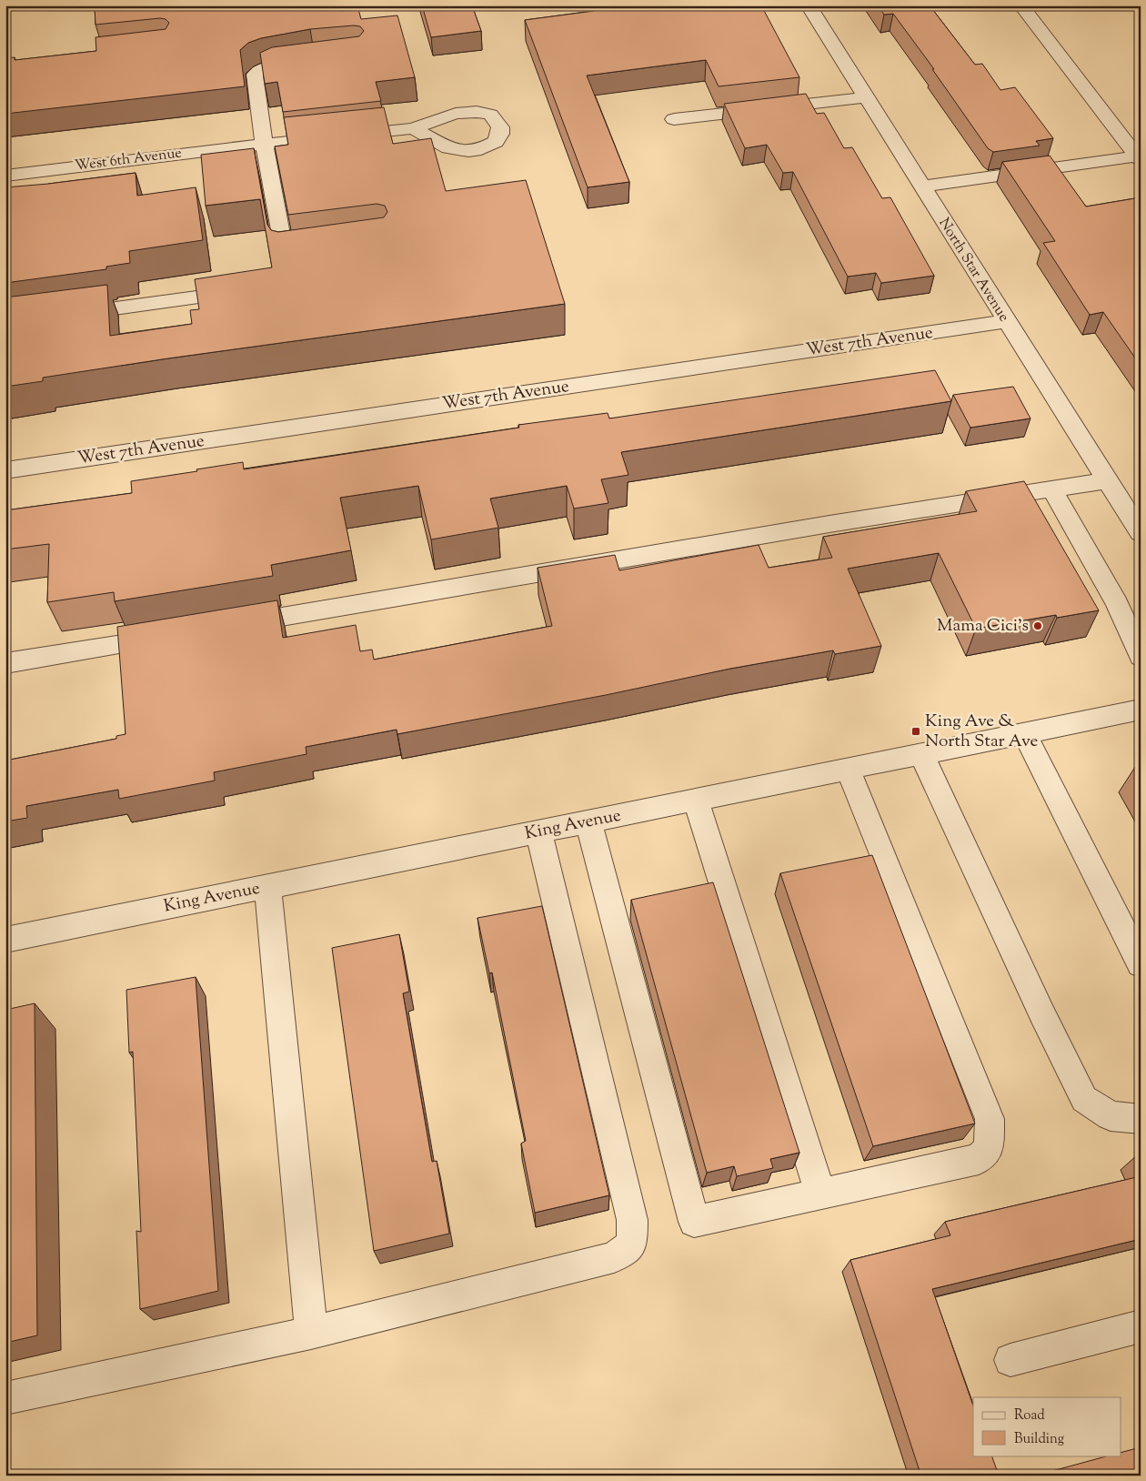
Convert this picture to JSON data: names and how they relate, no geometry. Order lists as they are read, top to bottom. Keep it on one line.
{"streets":{"street":["West 6th Avenue","North Star Avenue","West 7th Avenue","King Avenue"]},"crossings":[["North Star Avenue","West 7th Avenue"]],"places":{"other":["Mama Cici's"],"transit":["King Ave & North Star Ave"]},"legend":["Road","Building"]}
